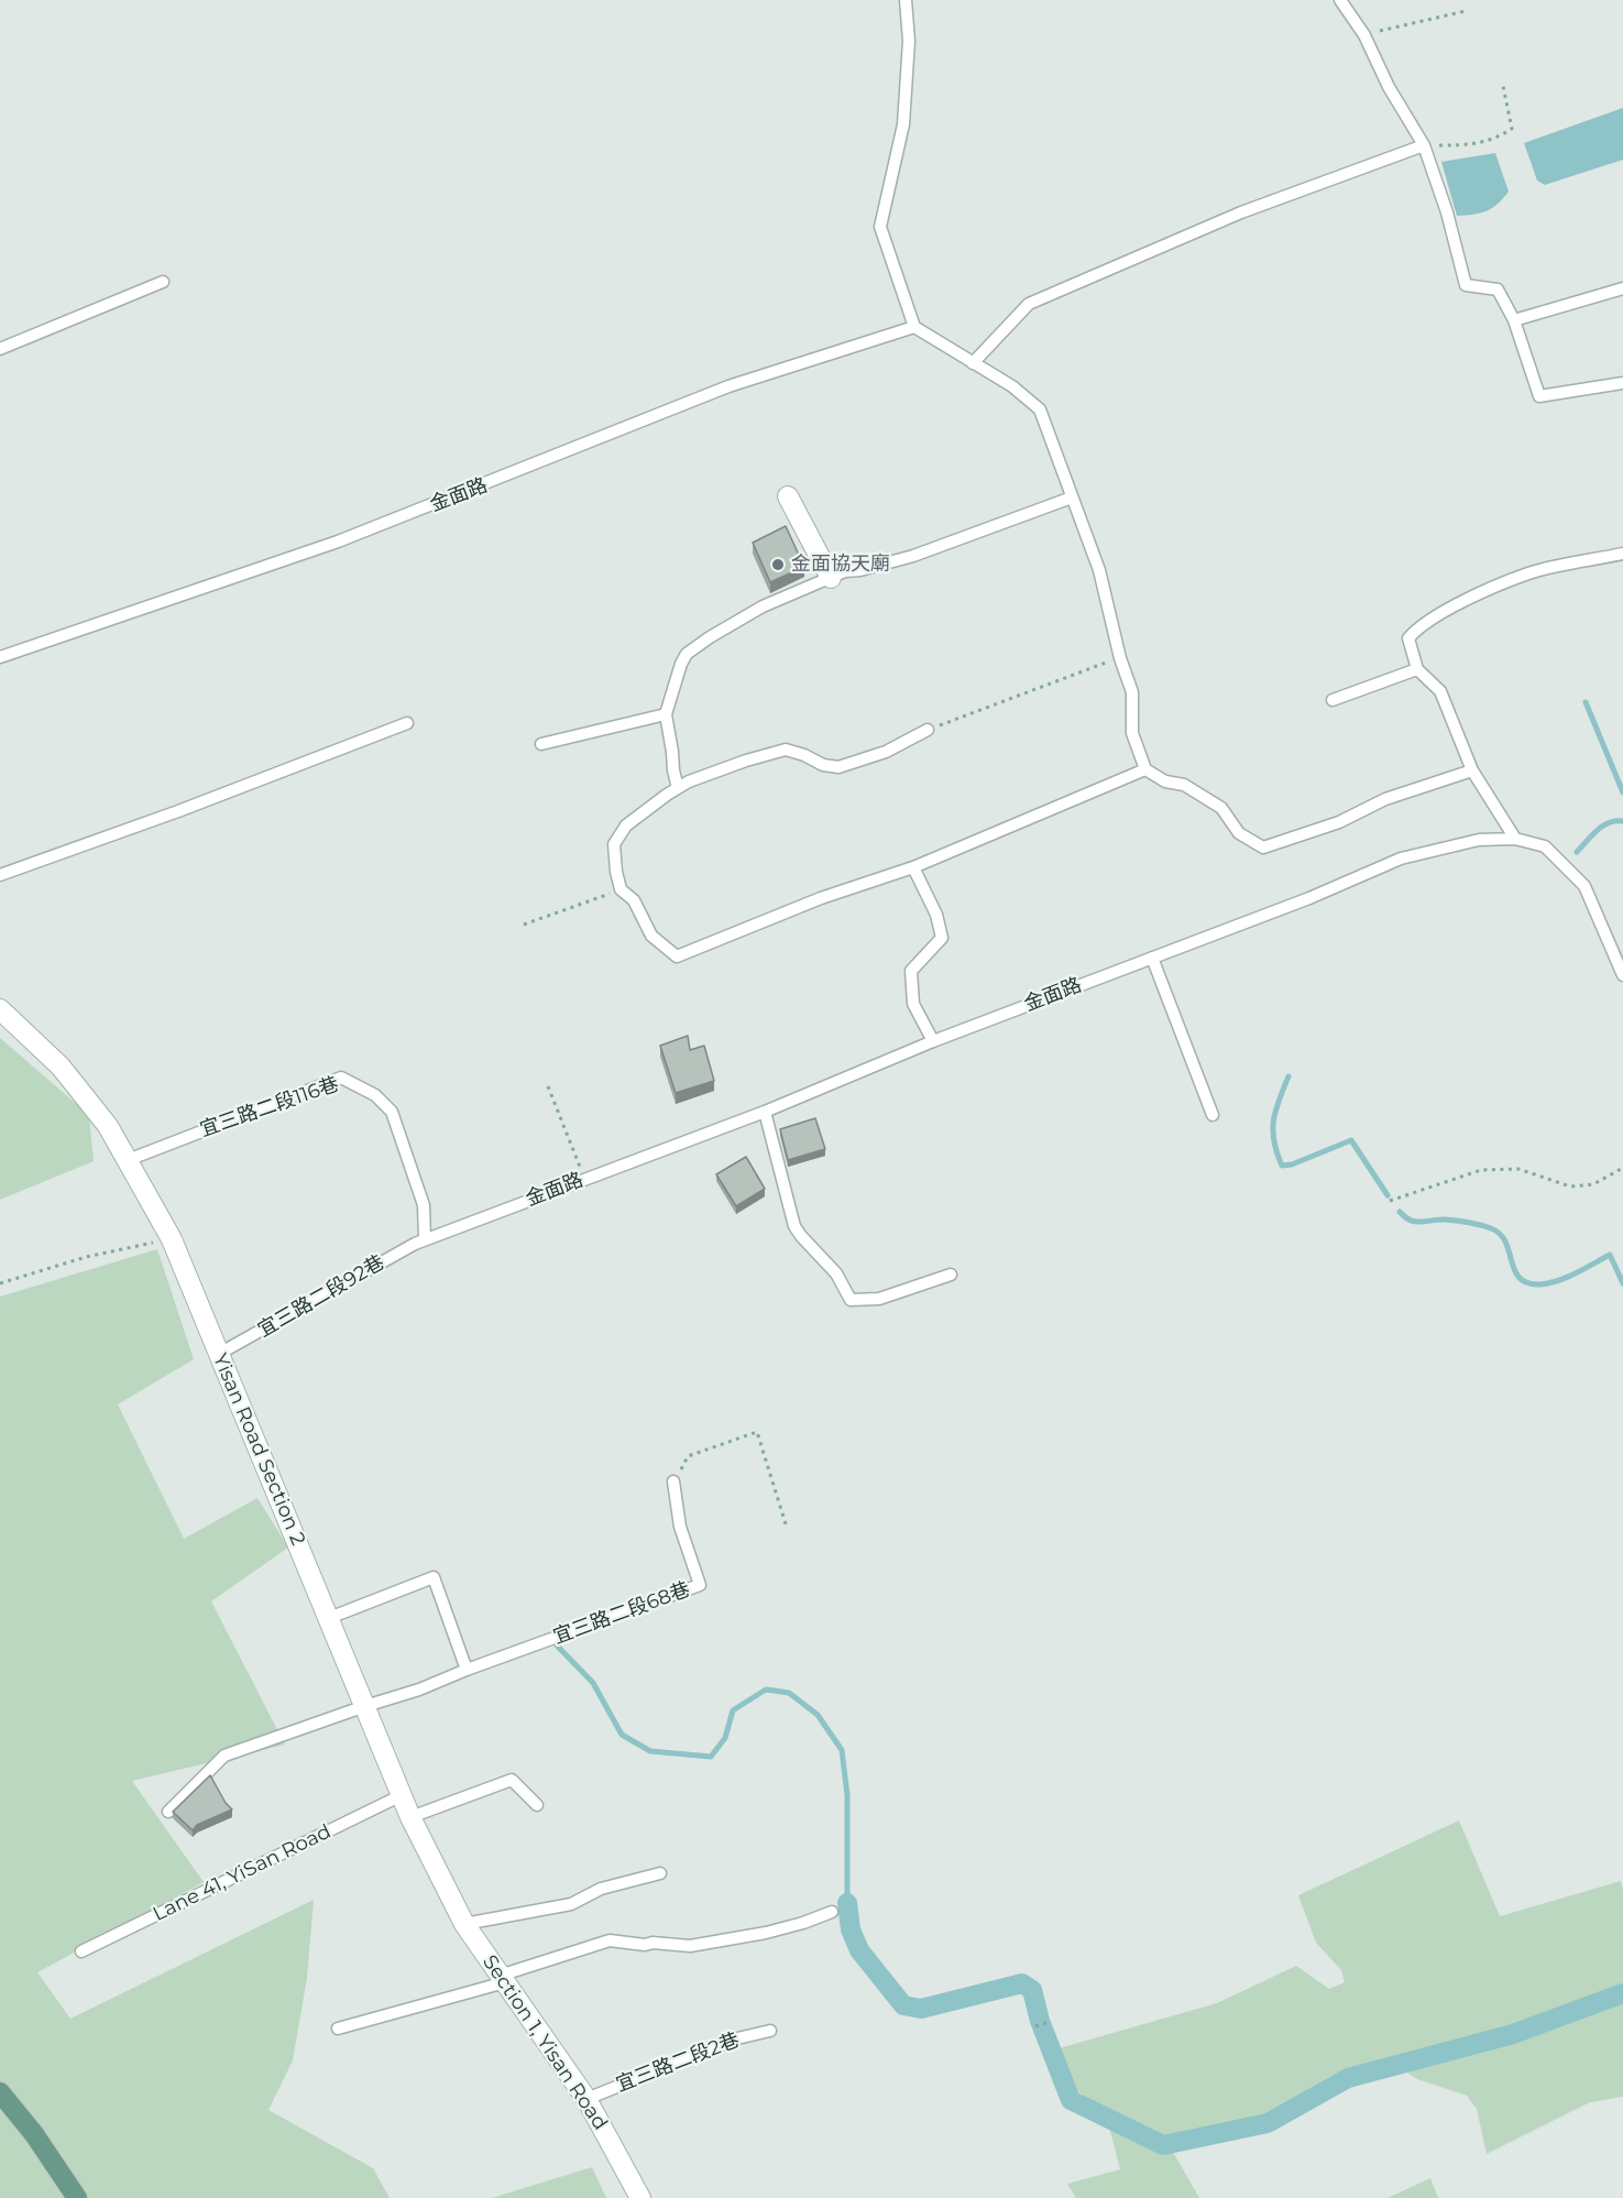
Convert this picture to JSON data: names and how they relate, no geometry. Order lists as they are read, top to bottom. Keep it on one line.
{"streets":{"street":["Yisan Road Section 2","Section 1, Yisan Road"],"lane":["金面路","宜三路二段116巷","宜三路二段92巷","宜三路二段68巷","Lane 41, YiSan Road","宜三路二段2巷"]},"crossings":[["金面路","宜三路二段116巷"],["金面路","宜三路二段92巷"],["宜三路二段116巷","宜三路二段92巷"],["宜三路二段116巷","Yisan Road Section 2"],["宜三路二段92巷","Yisan Road Section 2"],["Yisan Road Section 2","宜三路二段68巷"],["Yisan Road Section 2","Lane 41, YiSan Road"],["Yisan Road Section 2","Section 1, Yisan Road"],["Section 1, Yisan Road","宜三路二段2巷"]],"places":["金面協天廟"]}
